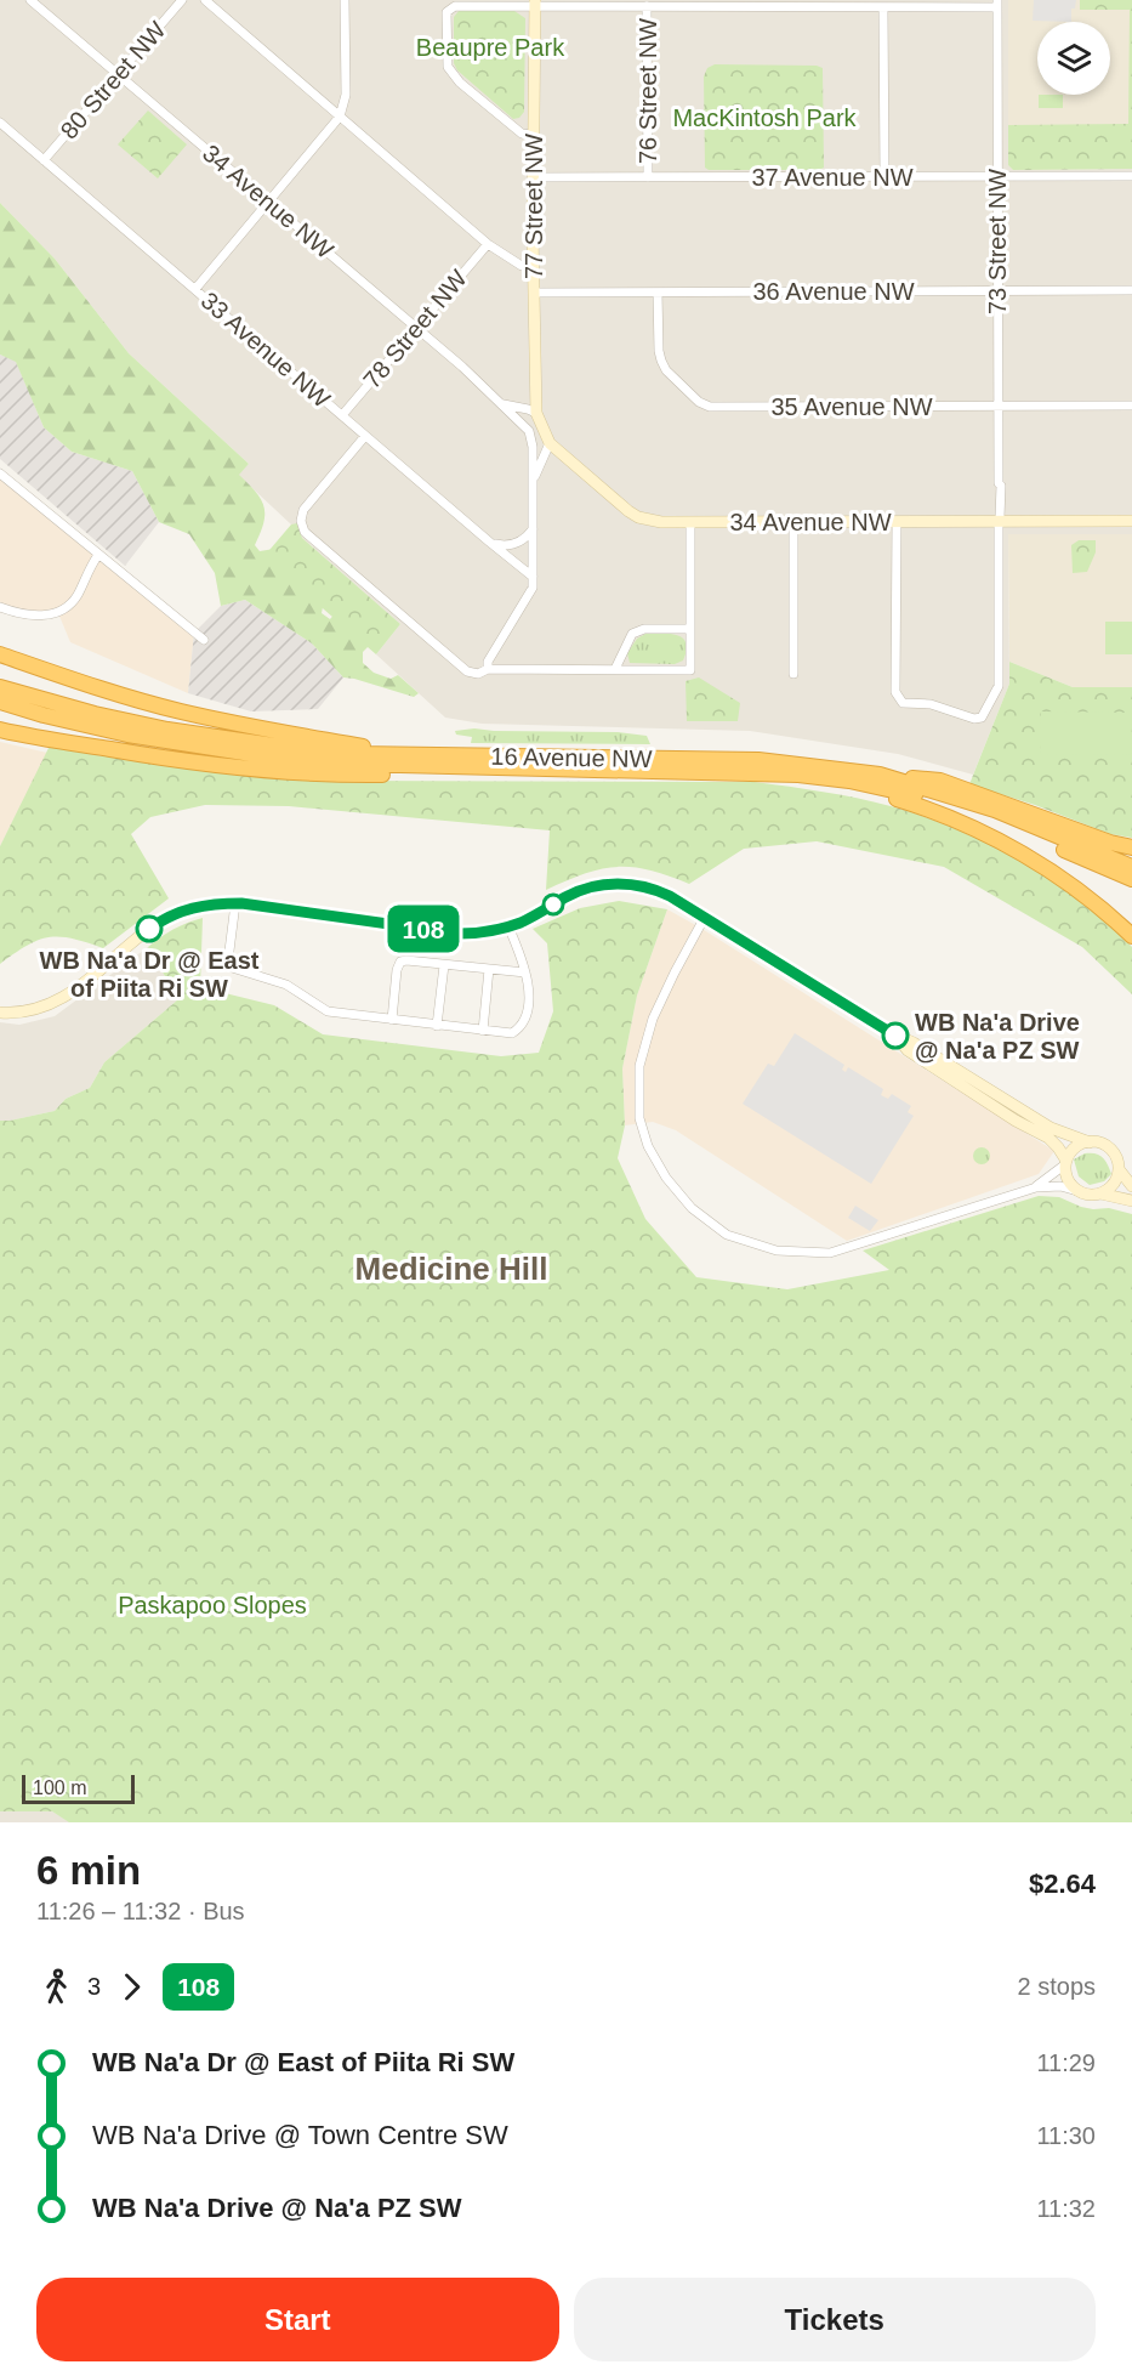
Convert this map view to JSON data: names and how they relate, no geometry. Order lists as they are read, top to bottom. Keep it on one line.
{"streets":{"highway":["16 Avenue NW"],"street":["80 Street NW","76 Street NW","37 Avenue NW","34 Avenue NW","77 Street NW","73 Street NW","36 Avenue NW","78 Street NW","33 Avenue NW","35 Avenue NW"]},"crossings":[["80 Street NW","34 Avenue NW"],["80 Street NW","33 Avenue NW"],["76 Street NW","37 Avenue NW"],["37 Avenue NW","77 Street NW"],["37 Avenue NW","73 Street NW"],["34 Avenue NW","77 Street NW"],["34 Avenue NW","73 Street NW"],["34 Avenue NW","78 Street NW"],["77 Street NW","36 Avenue NW"],["73 Street NW","36 Avenue NW"],["73 Street NW","35 Avenue NW"],["36 Avenue NW","35 Avenue NW"],["78 Street NW","33 Avenue NW"]],"districts":["Medicine Hill"],"parks":["Beaupre Park","MacKintosh Park","Paskapoo Slopes"],"places":["WB Na'a Dr @ East of Piita Ri SW","WB Na'a Drive @ Na'a PZ SW"],"lines":["bus line 108"],"scale_bar":"100 m","page":{"on_map":"108","scale":"100 m","heading":["6 min","11:26 – 11:32 · Bus","$2.64"],"legs":["3","108","2 stops"],"list":[{"name":"WB Na'a Dr @ East of Piita Ri SW","value":"11:29"},{"name":"WB Na'a Drive @ Town Centre SW","value":"11:30"},{"name":"WB Na'a Drive @ Na'a PZ SW","value":"11:32"}],"buttons":["Start","Tickets"]}}
